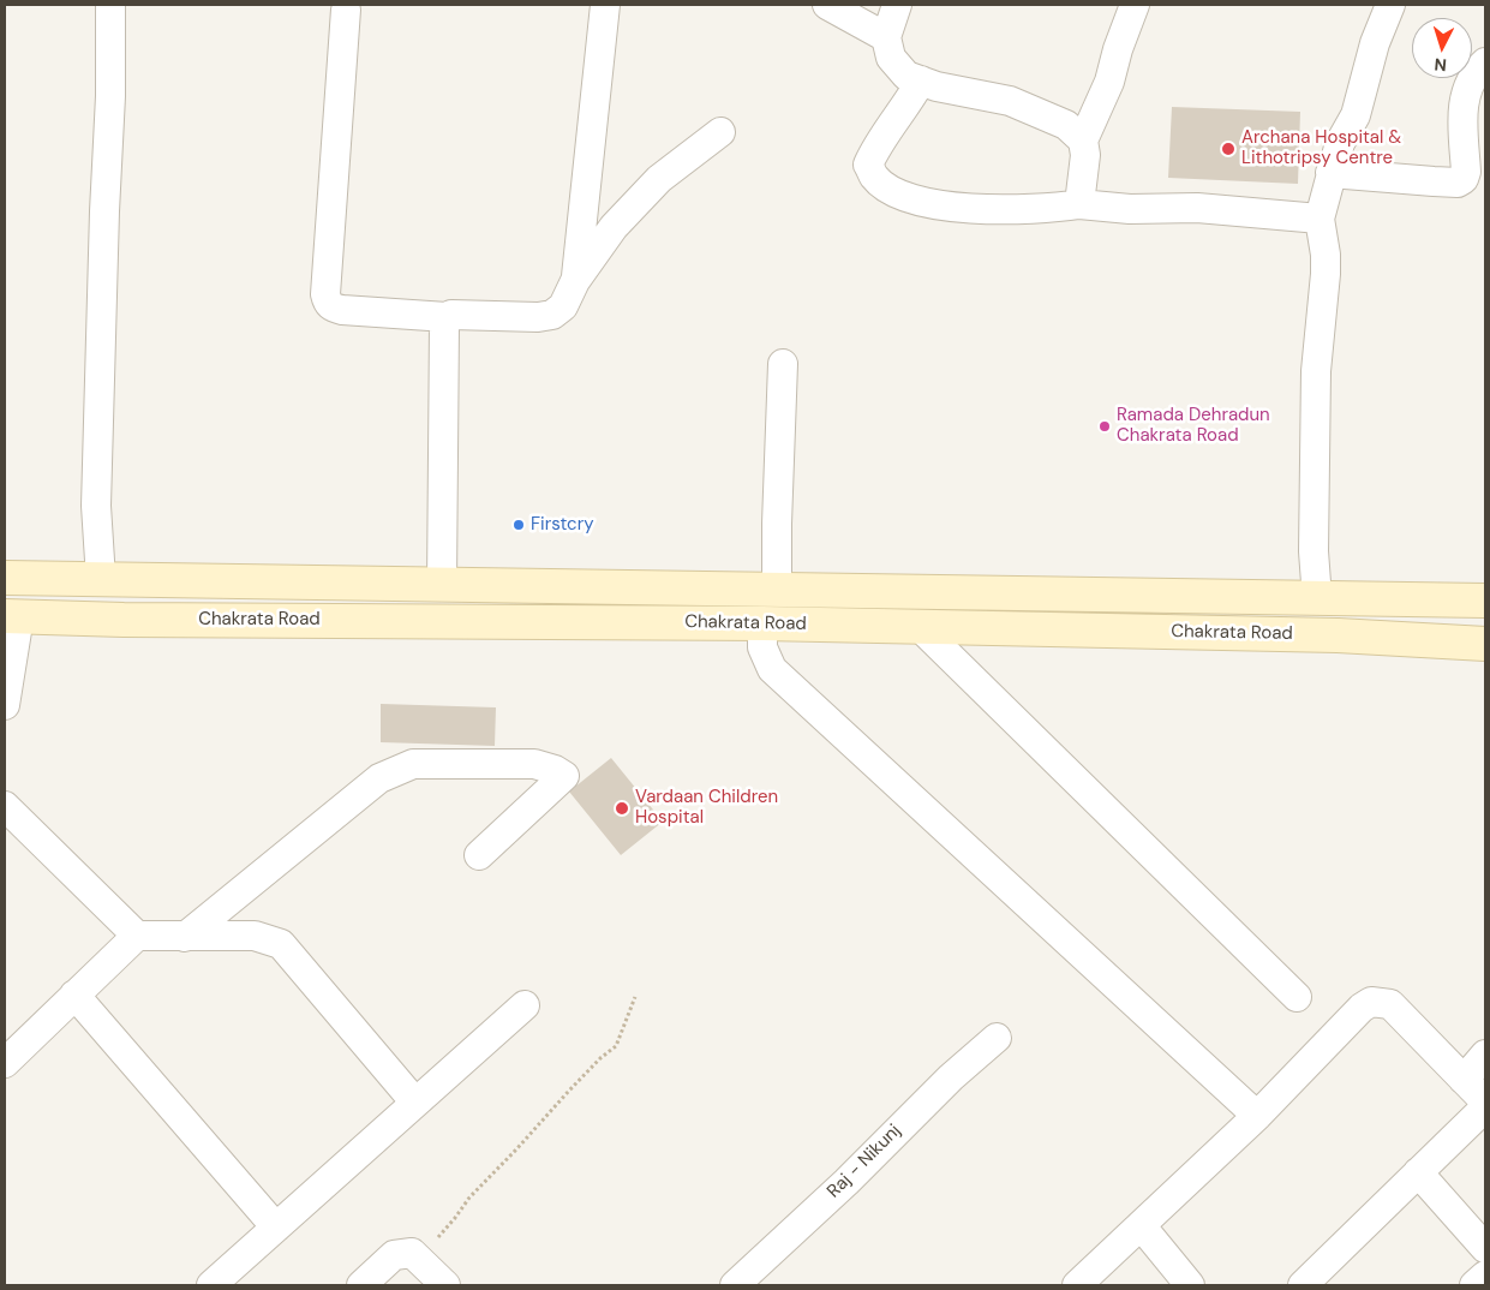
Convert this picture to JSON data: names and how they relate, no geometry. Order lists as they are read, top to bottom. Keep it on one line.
{"streets":{"main road":["Chakrata Road"],"street":["Raj - Nikunj"]},"places":["Archana Hospital & Lithotripsy Centre","Ramada Dehradun Chakrata Road","Firstcry","Vardaan Children Hospital"],"north":"bottom"}
